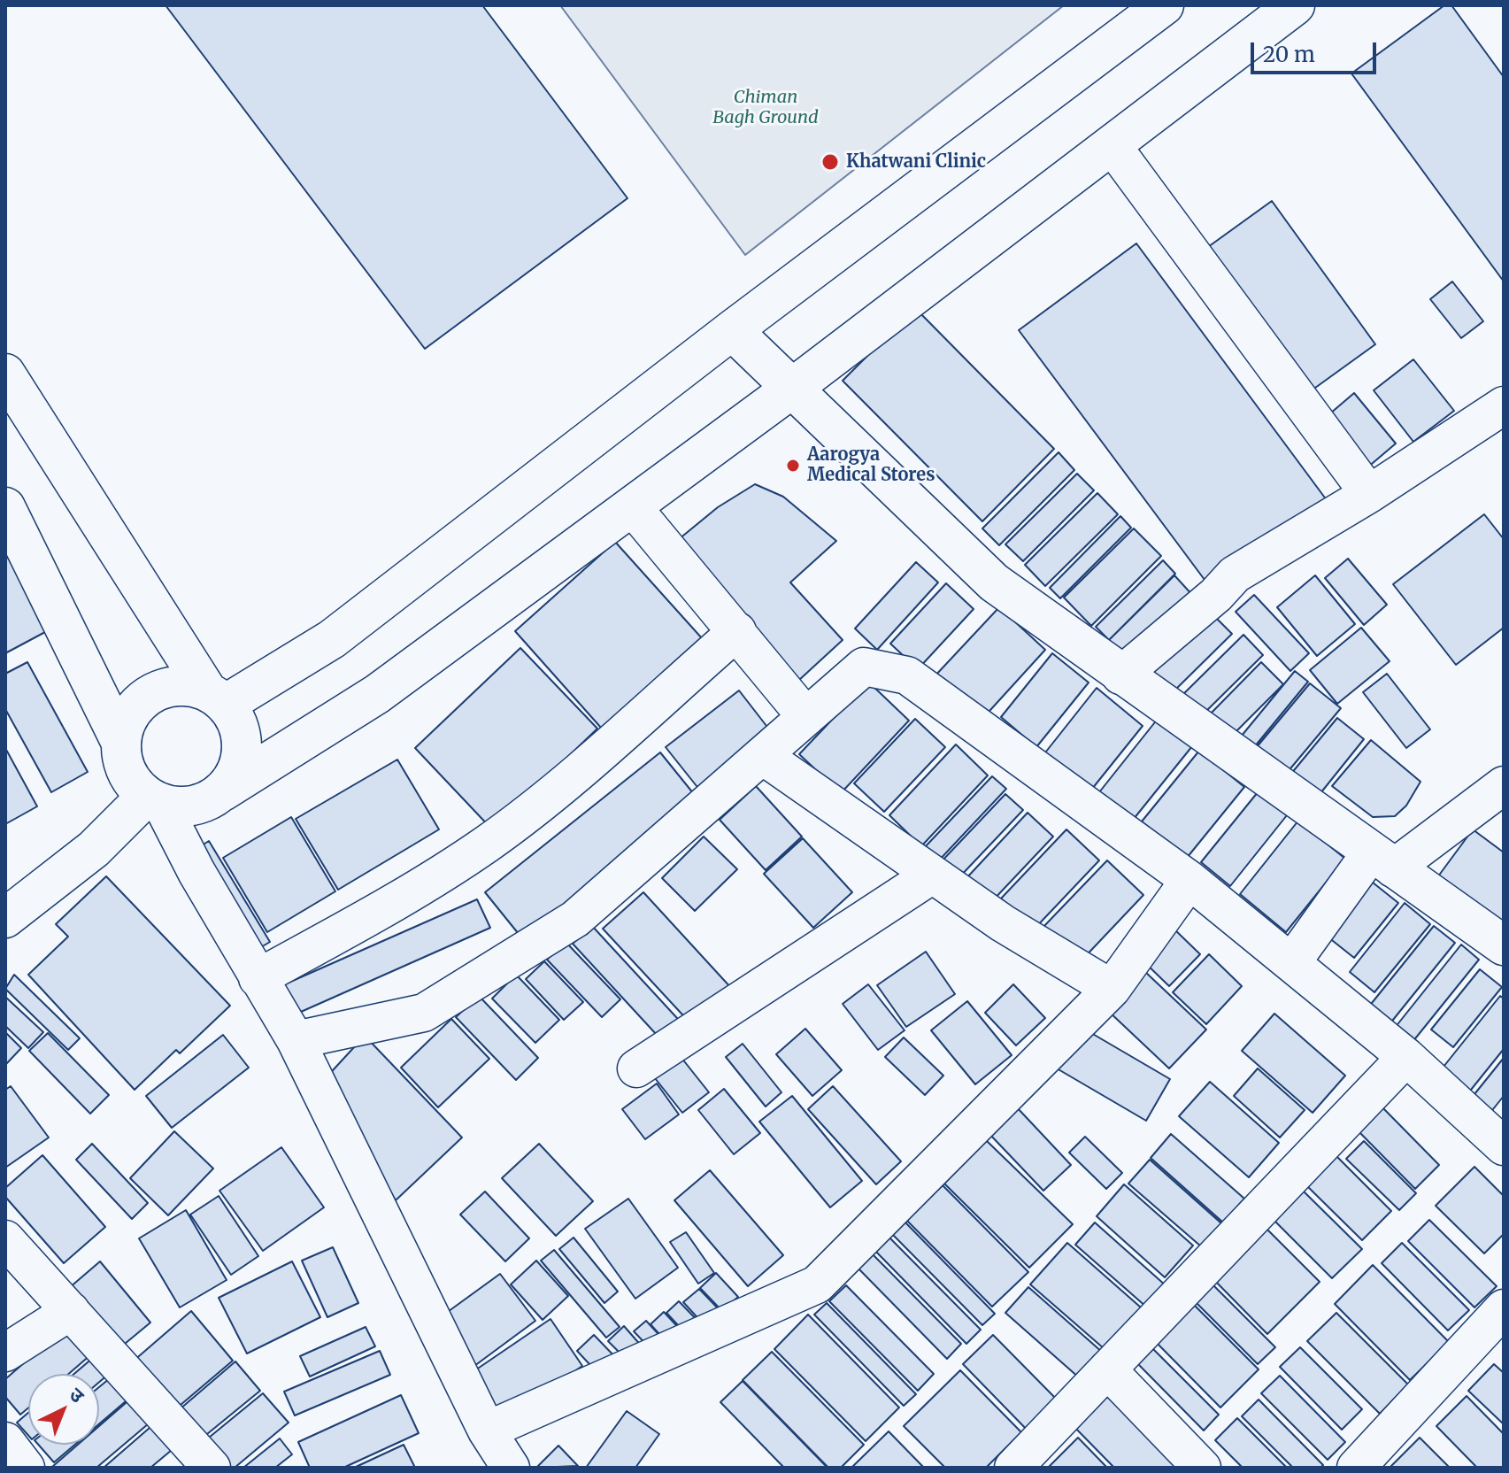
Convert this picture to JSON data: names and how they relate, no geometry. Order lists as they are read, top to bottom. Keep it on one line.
{"parks":["Chiman Bagh Ground"],"places":["Khatwani Clinic","Aarogya Medical Stores"],"scale_bar":"20 m","north":"top right"}
